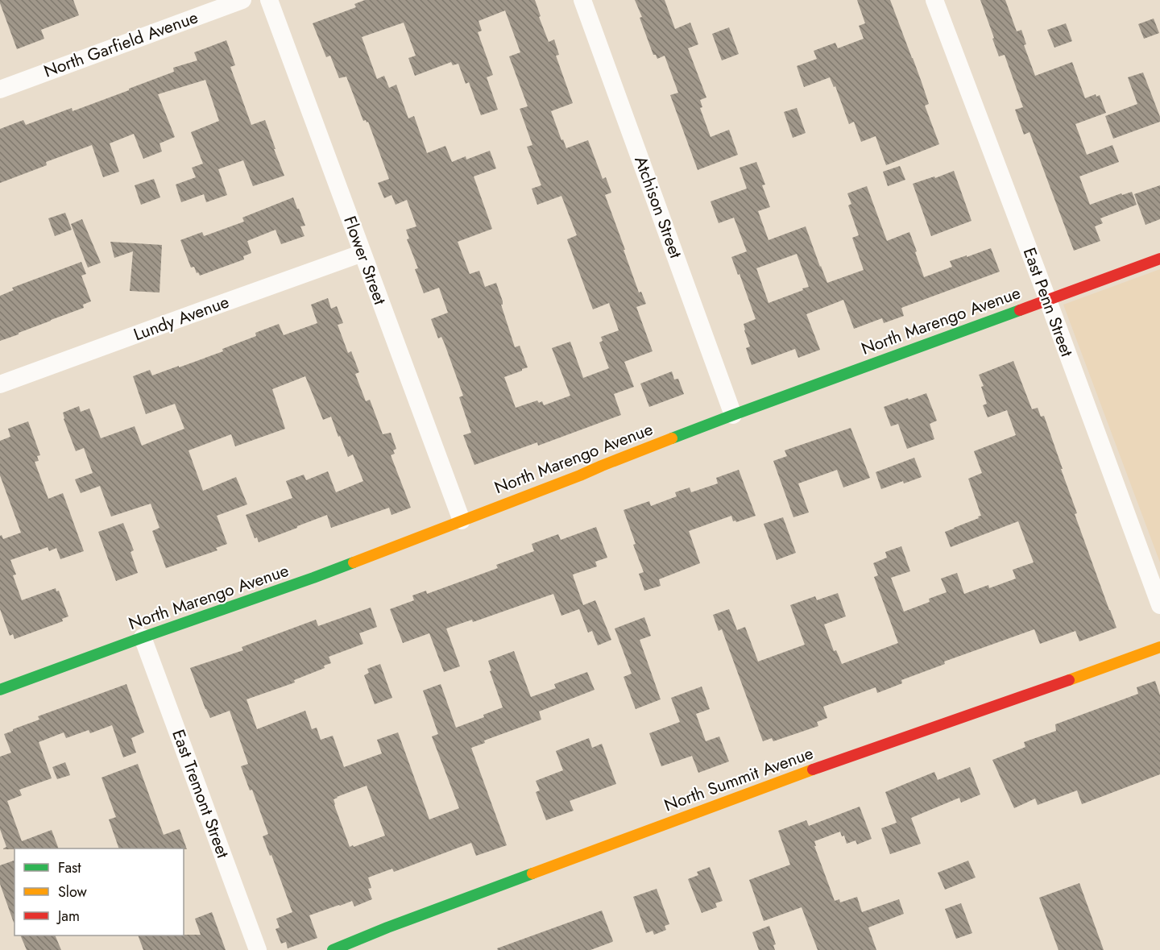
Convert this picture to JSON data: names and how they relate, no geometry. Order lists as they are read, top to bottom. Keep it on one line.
{"streets":{"street":["North Garfield Avenue","Atchison Street","Flower Street","East Penn Street","Lundy Avenue","North Marengo Avenue","North Summit Avenue","East Tremont Street"]},"crossings":[["Atchison Street","North Marengo Avenue"],["Flower Street","Lundy Avenue"],["Flower Street","North Marengo Avenue"],["East Penn Street","North Marengo Avenue"],["North Marengo Avenue","East Tremont Street"]],"legend":["Fast","Slow","Jam"]}
